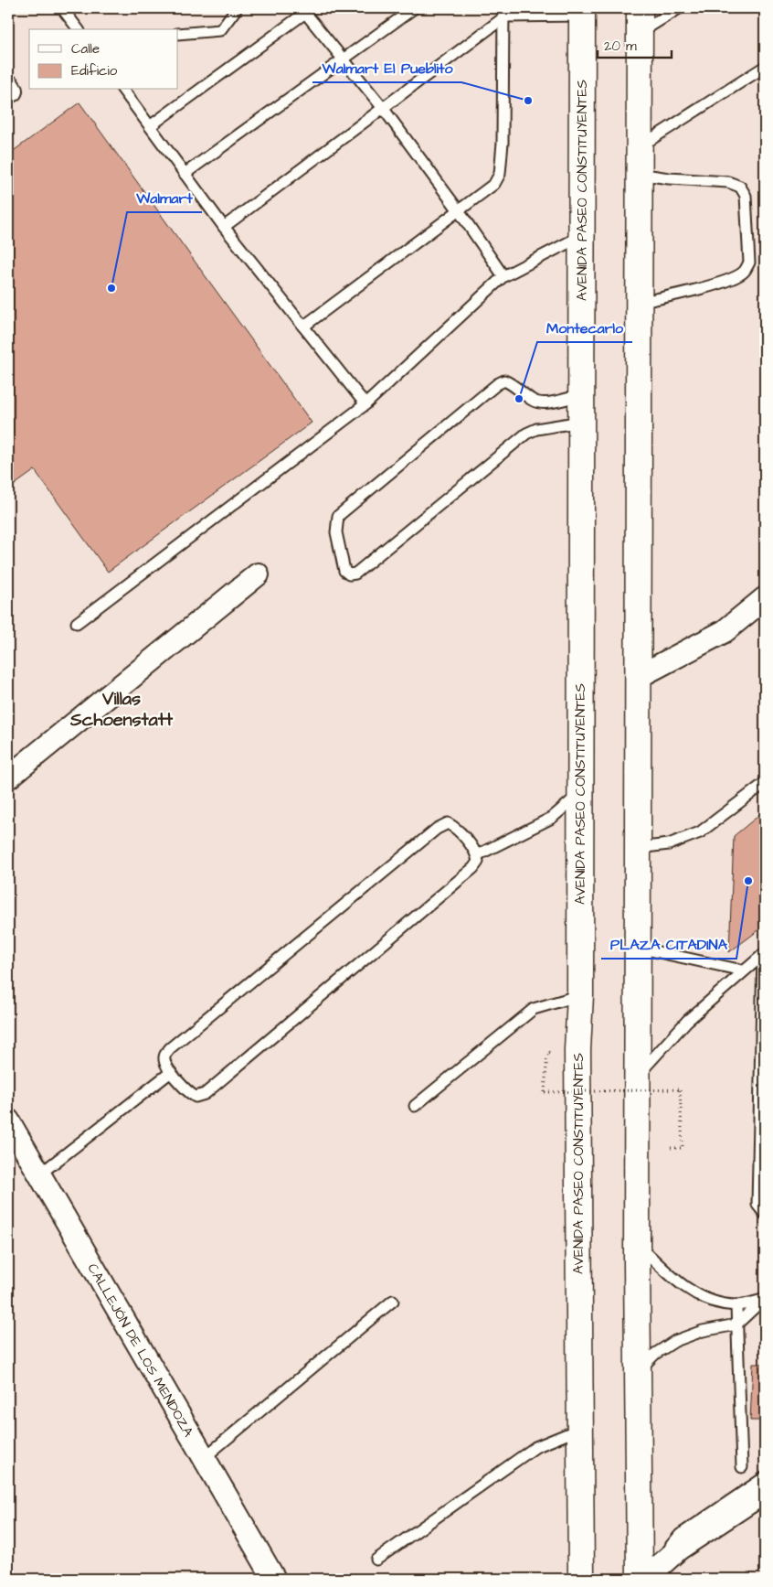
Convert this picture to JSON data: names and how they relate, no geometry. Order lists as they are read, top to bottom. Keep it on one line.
{"streets":{"highway":["AVENIDA PASEO CONSTITUYENTES"],"street":["CALLEJÓN DE LOS MENDOZA"]},"districts":["Villas Schoenstatt"],"places":["Walmart El Pueblito","Walmart","Montecarlo","PLAZA CITADINA"],"legend":["Calle","Edificio"],"scale_bar":"20 m"}
